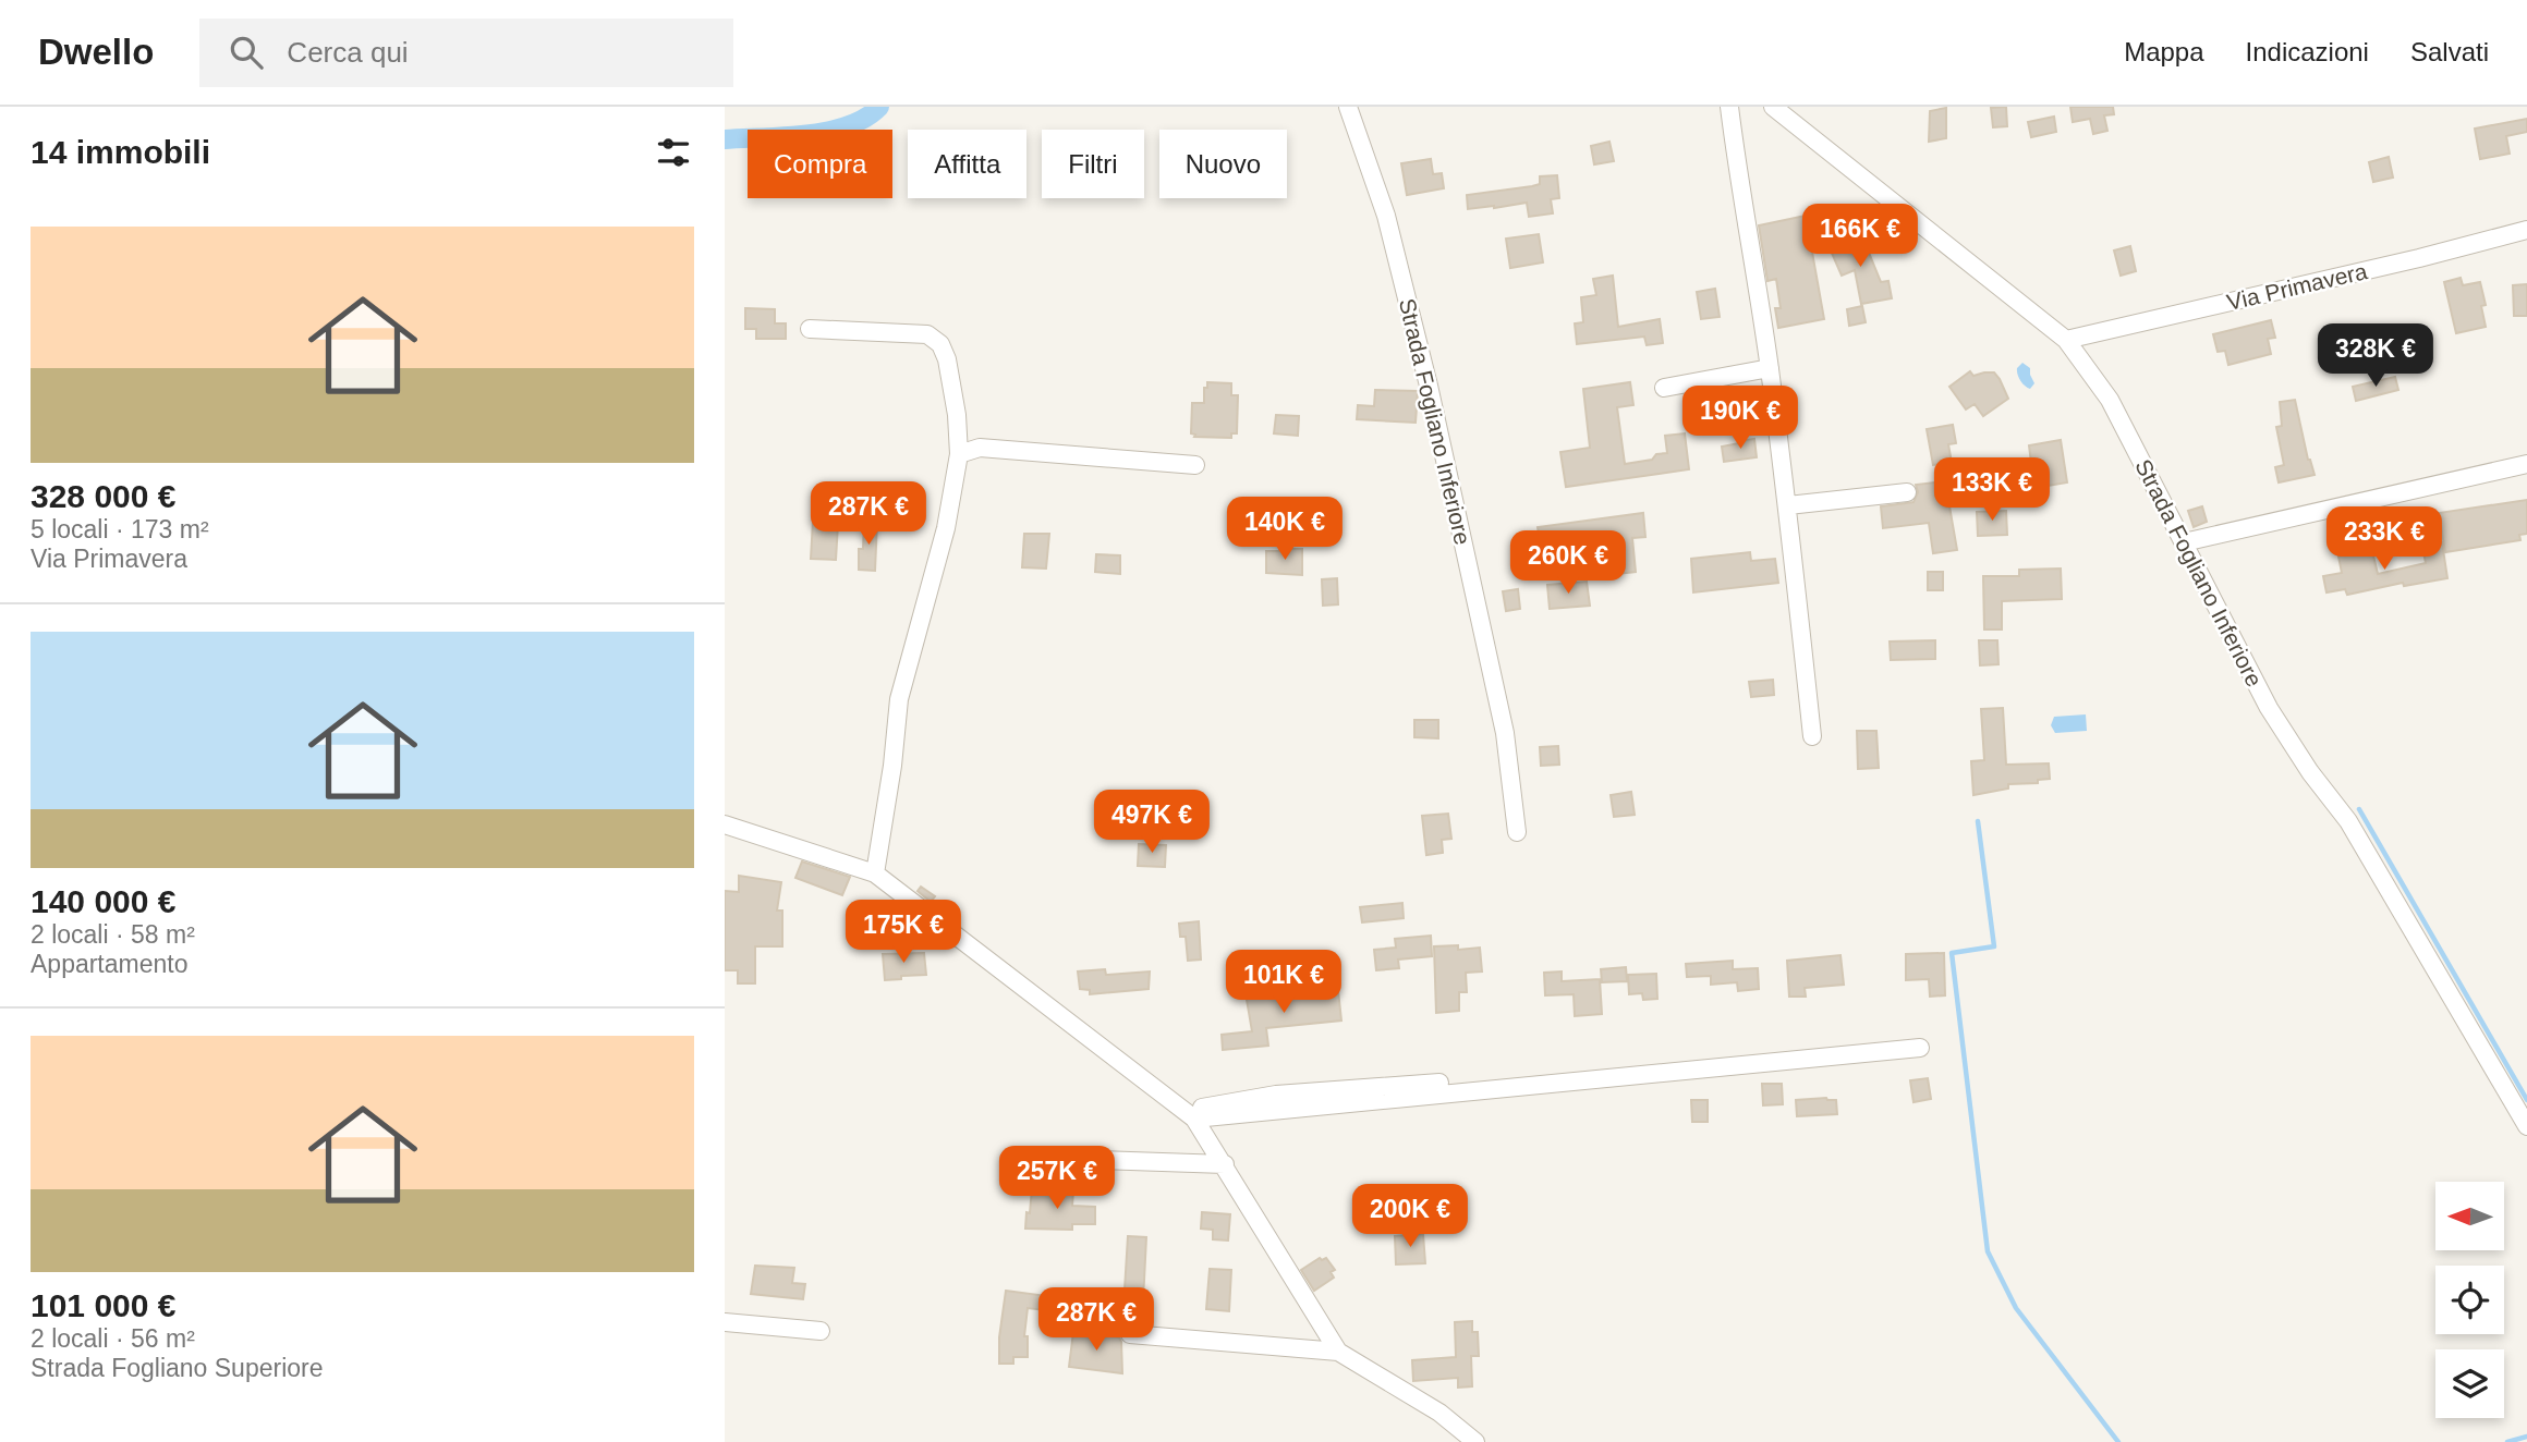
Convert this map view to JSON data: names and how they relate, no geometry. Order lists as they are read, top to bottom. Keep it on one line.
{"streets":{"street":["Via Primavera","Strada Fogliano Inferiore"]},"crossings":[["Via Primavera","Strada Fogliano Inferiore"]],"north":"left","page":{"header":"Dwello","search":"Cerca qui","nav":["Mappa","Indicazioni","Salvati"],"heading":"14 immobili","chip":["Compra","Affitta","Filtri","Nuovo"],"list":[{"name":"328 000 €","note":"5 locali · 173 m² · Via Primavera"},{"name":"140 000 €","note":"2 locali · 58 m² · Appartamento"},{"name":"101 000 €","note":"2 locali · 56 m² · Strada Fogliano Superiore"}],"price":["166K €","328K €","190K €","133K €","287K €","140K €","233K €","260K €","497K €","175K €","101K €","257K €","200K €","287K €"]}}
